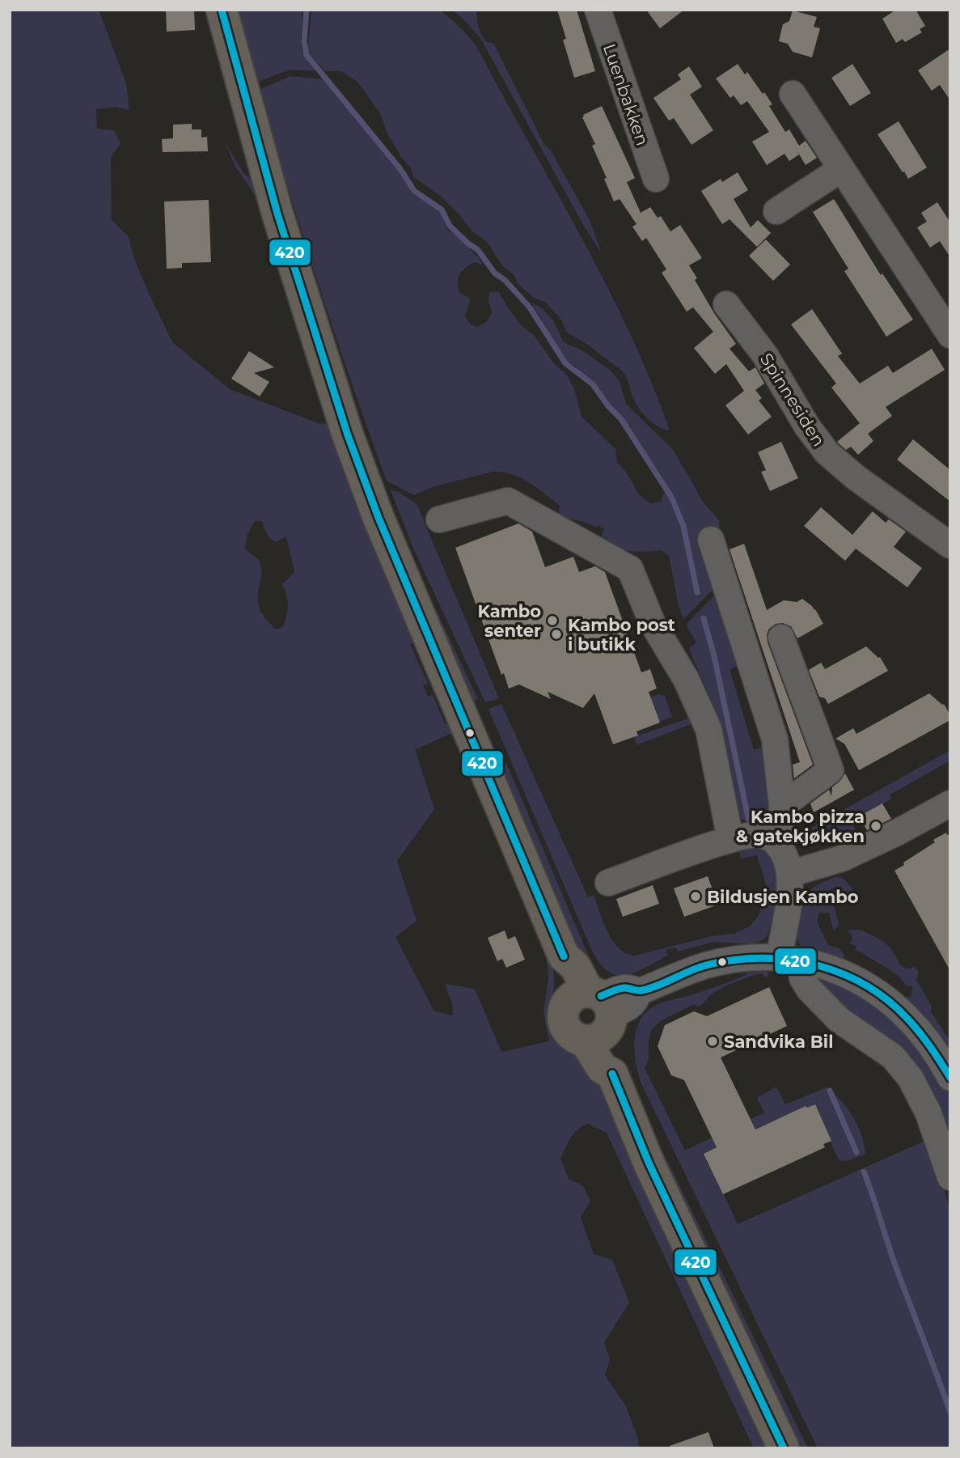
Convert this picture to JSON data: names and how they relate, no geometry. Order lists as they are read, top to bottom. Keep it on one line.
{"streets":{"street":["Luenbakken","Spinnesiden"]},"places":["Kambo senter","Kambo post i butikk","Kambo pizza & gatekjøkken","Bildusjen Kambo","Sandvika Bil"],"lines":["transit line 420"]}
